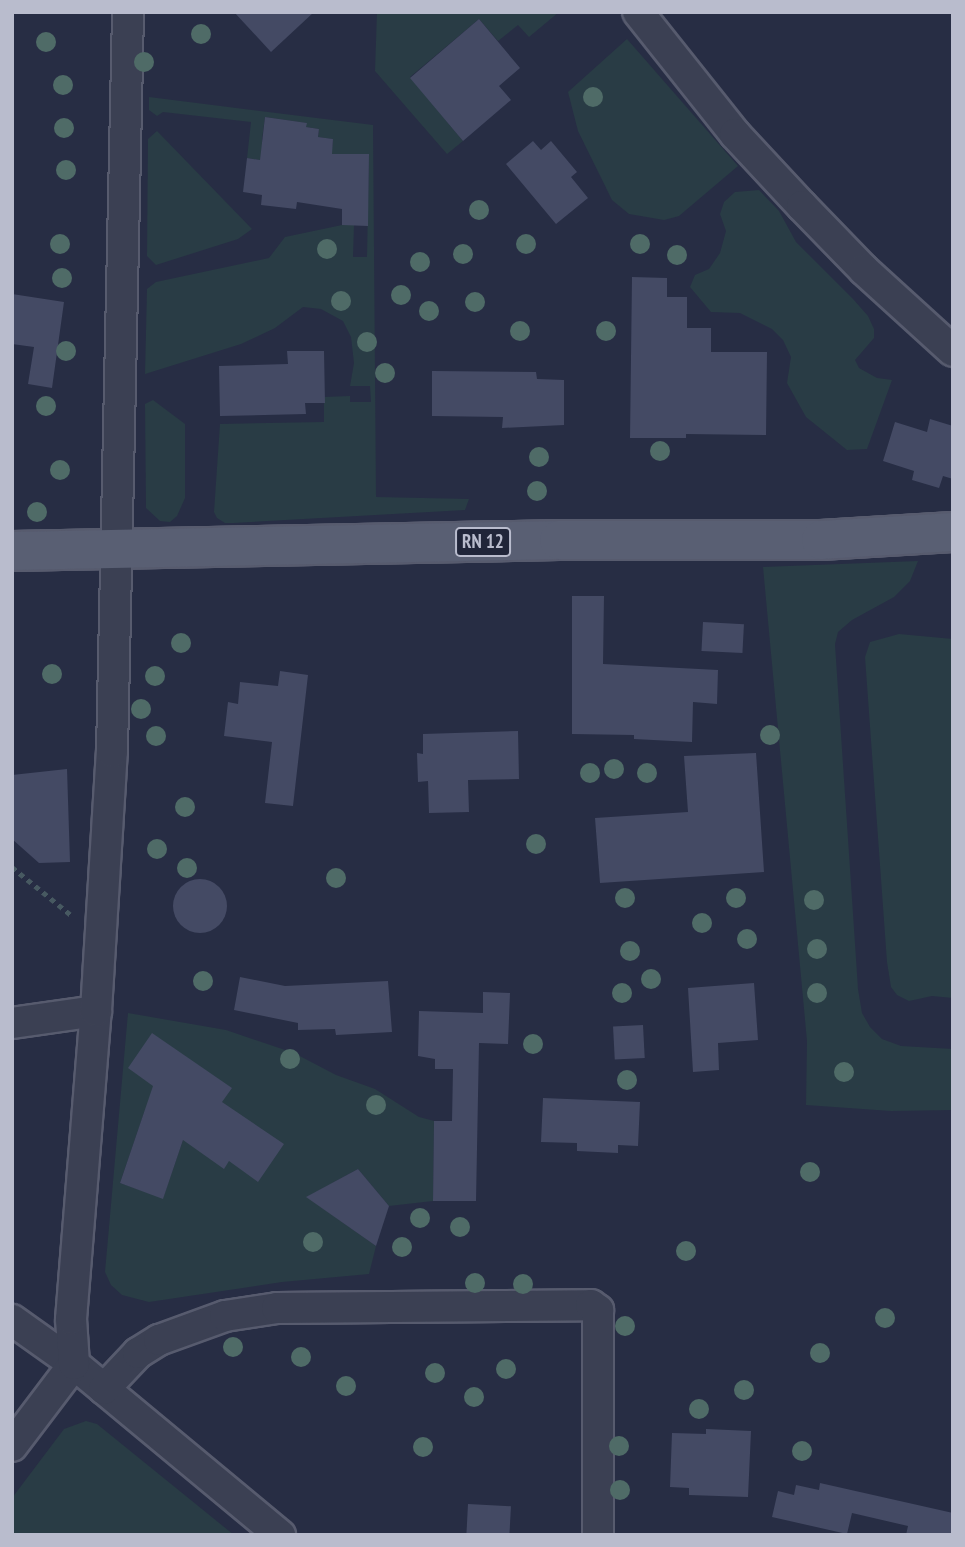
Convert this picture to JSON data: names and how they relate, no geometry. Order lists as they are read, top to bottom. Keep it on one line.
{"streets":{"main road":["RN 12"]}}
